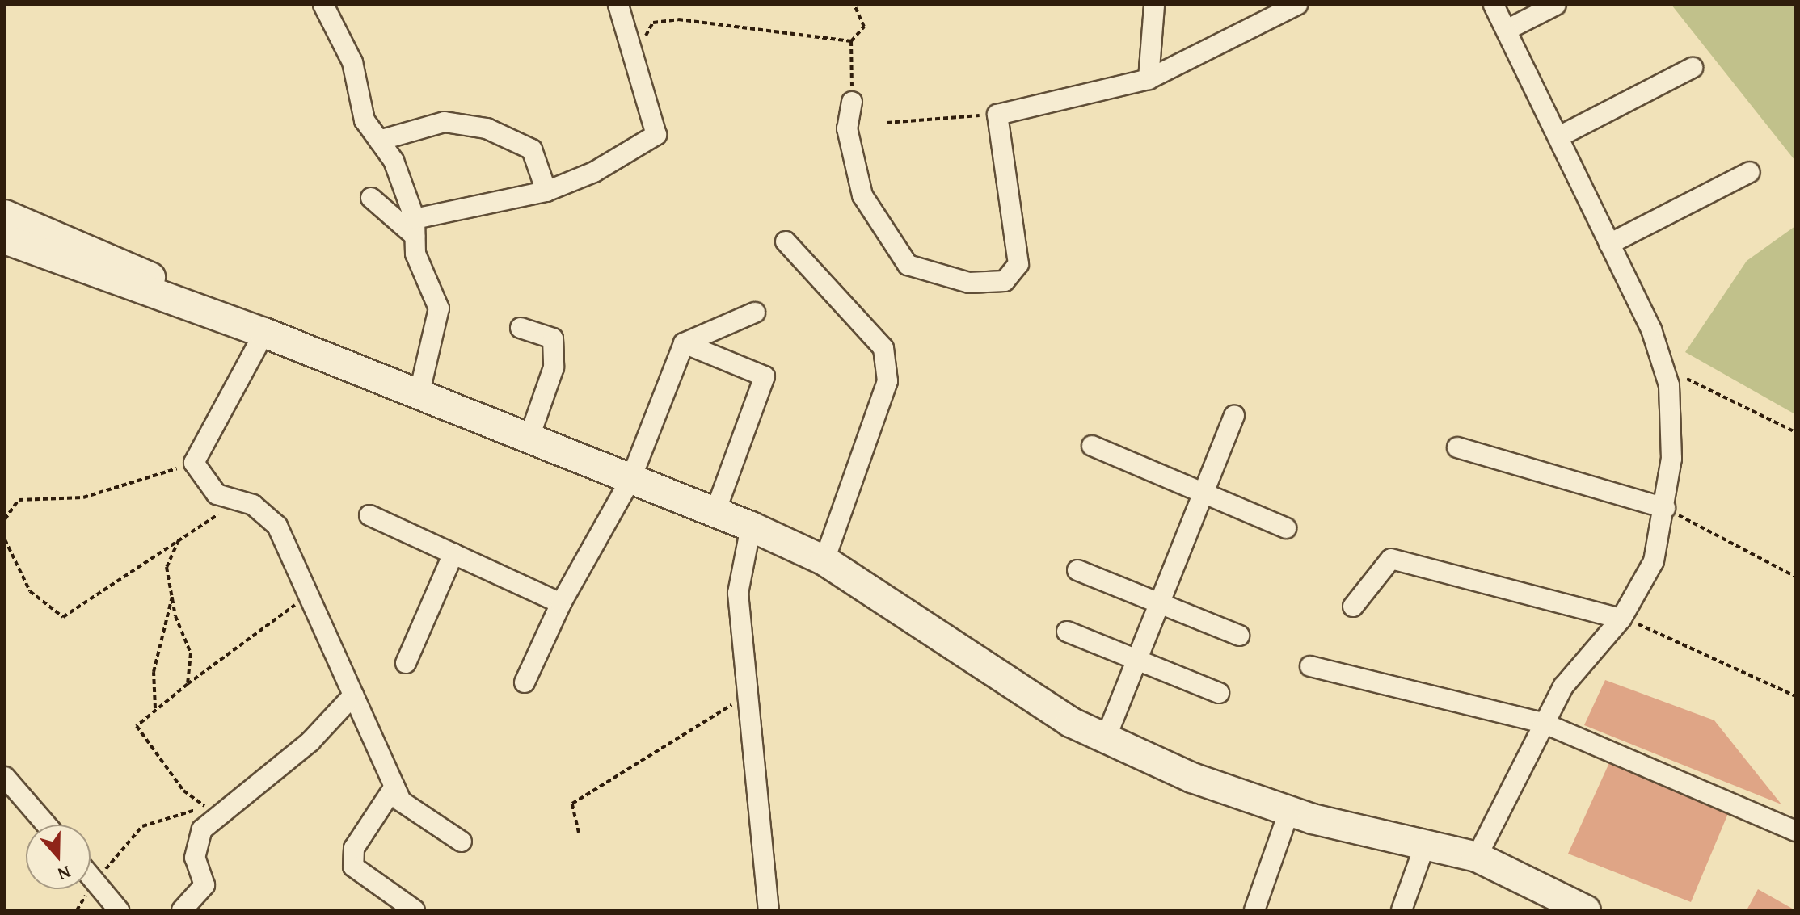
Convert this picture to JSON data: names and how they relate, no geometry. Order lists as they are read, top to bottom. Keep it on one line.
{"north":"bottom"}
